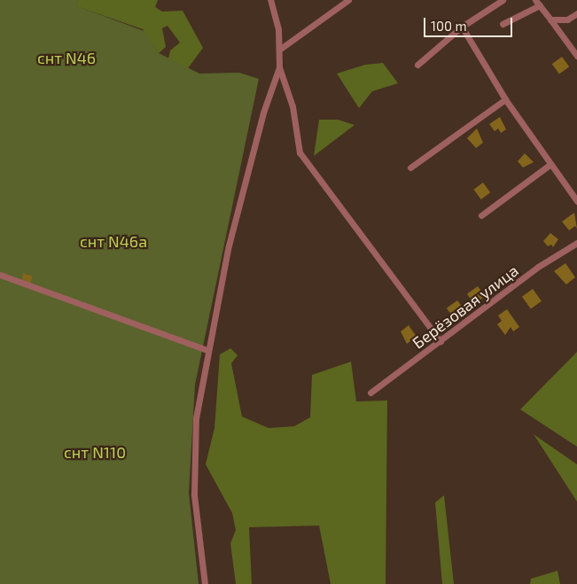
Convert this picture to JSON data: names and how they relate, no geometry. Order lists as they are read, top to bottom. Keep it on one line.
{"streets":{"street":["Берёзовая улица"]},"parks":["снт N46","снт N46а","снт N110"],"scale_bar":"100 m"}
